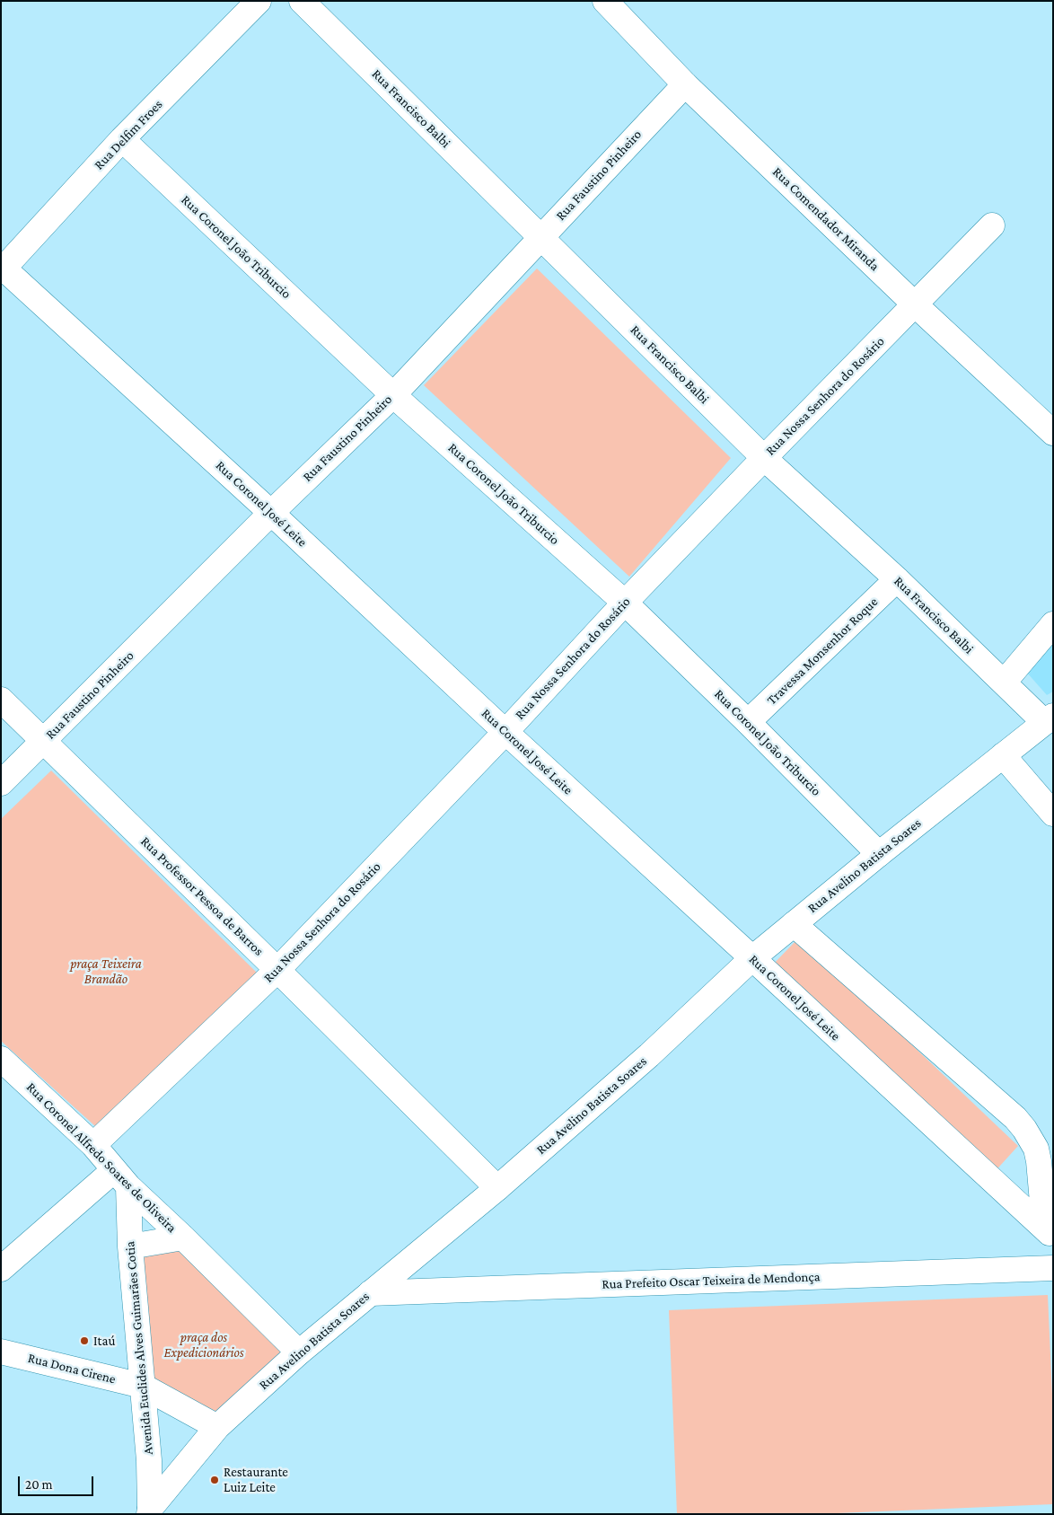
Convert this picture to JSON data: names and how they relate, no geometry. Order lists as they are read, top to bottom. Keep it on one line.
{"streets":{"street":["Rua Francisco Balbi","Rua Delfim Froes","Rua Faustino Pinheiro","Rua Comendador Miranda","Rua Coronel João Triburcio","Rua Nossa Senhora do Rosário","Rua Coronel José Leite","Travessa Monsenhor Roque","Rua Avelino Batista Soares","Rua Professor Pessoa de Barros","Rua Coronel Alfredo Soares de Oliveira","Rua Prefeito Oscar Teixeira de Mendonça","Avenida Euclides Alves Guimarães Cotia","Rua Dona Cirene"]},"crossings":[["Rua Francisco Balbi","Rua Faustino Pinheiro"],["Rua Francisco Balbi","Rua Nossa Senhora do Rosário"],["Rua Francisco Balbi","Travessa Monsenhor Roque"],["Rua Francisco Balbi","Rua Avelino Batista Soares"],["Rua Delfim Froes","Rua Coronel João Triburcio"],["Rua Delfim Froes","Rua Coronel José Leite"],["Rua Faustino Pinheiro","Rua Comendador Miranda"],["Rua Faustino Pinheiro","Rua Coronel João Triburcio"],["Rua Faustino Pinheiro","Rua Coronel José Leite"],["Rua Faustino Pinheiro","Rua Professor Pessoa de Barros"],["Rua Comendador Miranda","Rua Nossa Senhora do Rosário"],["Rua Coronel João Triburcio","Rua Nossa Senhora do Rosário"],["Rua Coronel João Triburcio","Travessa Monsenhor Roque"],["Rua Coronel João Triburcio","Rua Avelino Batista Soares"],["Rua Nossa Senhora do Rosário","Rua Coronel José Leite"],["Rua Nossa Senhora do Rosário","Rua Professor Pessoa de Barros"],["Rua Nossa Senhora do Rosário","Rua Coronel Alfredo Soares de Oliveira"],["Rua Coronel José Leite","Rua Avelino Batista Soares"],["Rua Avelino Batista Soares","Rua Professor Pessoa de Barros"],["Rua Avelino Batista Soares","Rua Coronel Alfredo Soares de Oliveira"],["Rua Avelino Batista Soares","Rua Prefeito Oscar Teixeira de Mendonça"],["Rua Avelino Batista Soares","Avenida Euclides Alves Guimarães Cotia"],["Rua Avelino Batista Soares","Rua Dona Cirene"],["Rua Coronel Alfredo Soares de Oliveira","Avenida Euclides Alves Guimarães Cotia"],["Avenida Euclides Alves Guimarães Cotia","Rua Dona Cirene"]],"parks":["praça Teixeira Brandão","praça dos Expedicionários"],"places":["Itaú","Restaurante Luiz Leite"],"scale_bar":"20 m"}
